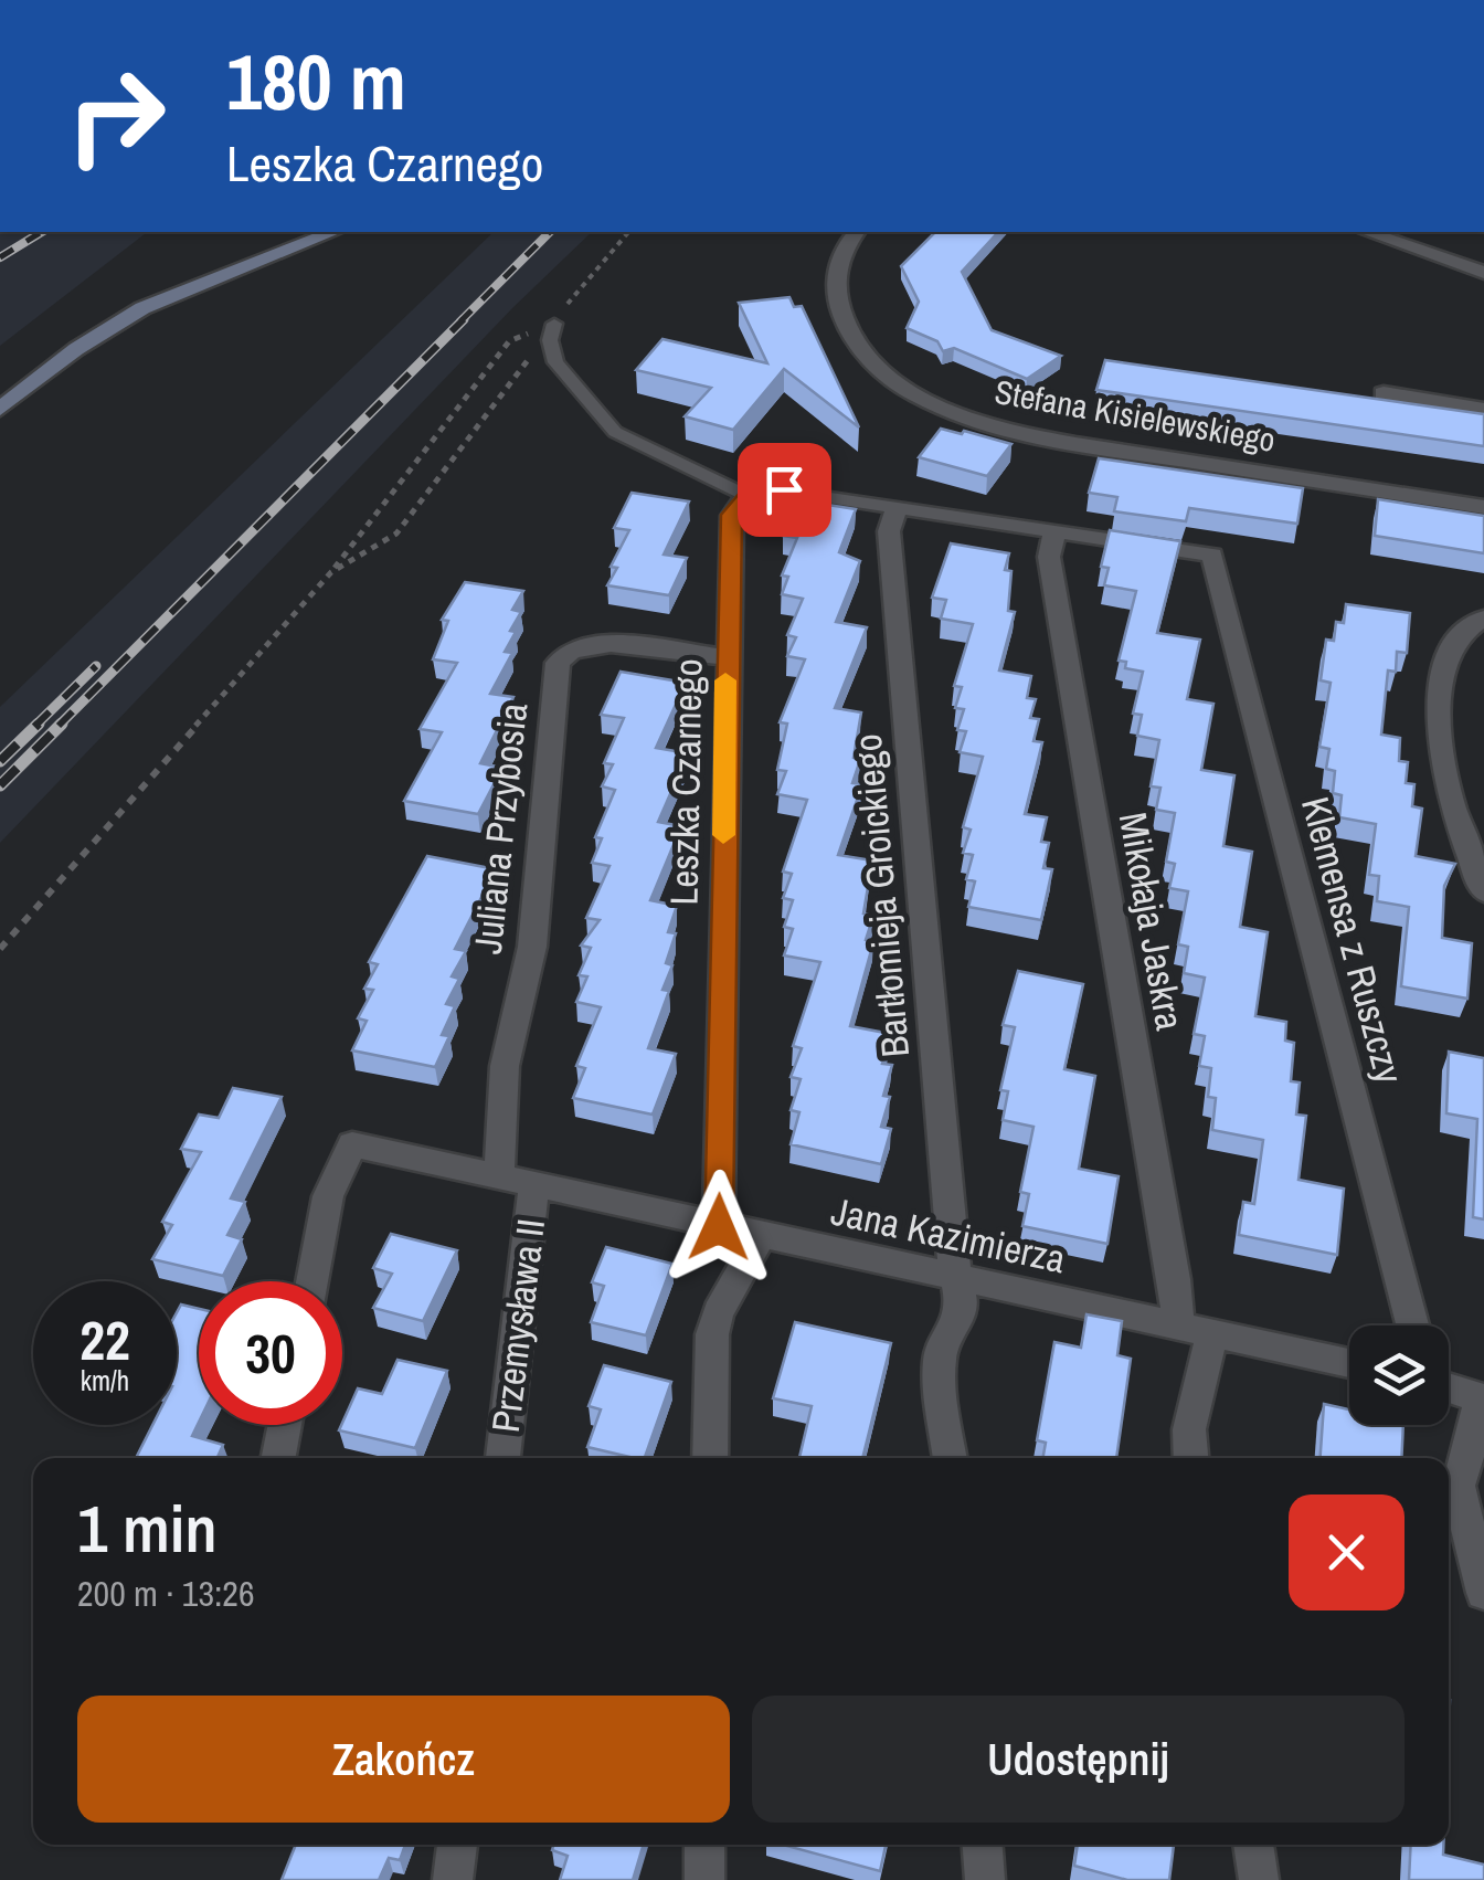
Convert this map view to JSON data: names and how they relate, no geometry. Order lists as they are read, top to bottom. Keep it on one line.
{"streets":{"street":["Stefana Kisielewskiego","Leszka Czarnego","Juliana Przybosia","Bartłomieja Groickiego","Mikołaja Jaskra","Klemensa z Ruszczy","Jana Kazimierza","Przemysława II"]},"crossings":[["Leszka Czarnego","Juliana Przybosia"],["Leszka Czarnego","Jana Kazimierza"],["Juliana Przybosia","Jana Kazimierza"],["Bartłomieja Groickiego","Jana Kazimierza"],["Mikołaja Jaskra","Klemensa z Ruszczy"],["Mikołaja Jaskra","Jana Kazimierza"],["Jana Kazimierza","Przemysława II"]],"page":{"turn":["180 m","Leszka Czarnego"],"speed":"22 km/h","limit":"30","heading":["1 min","200 m · 13:26"],"buttons":["Zakończ","Udostępnij"]}}
